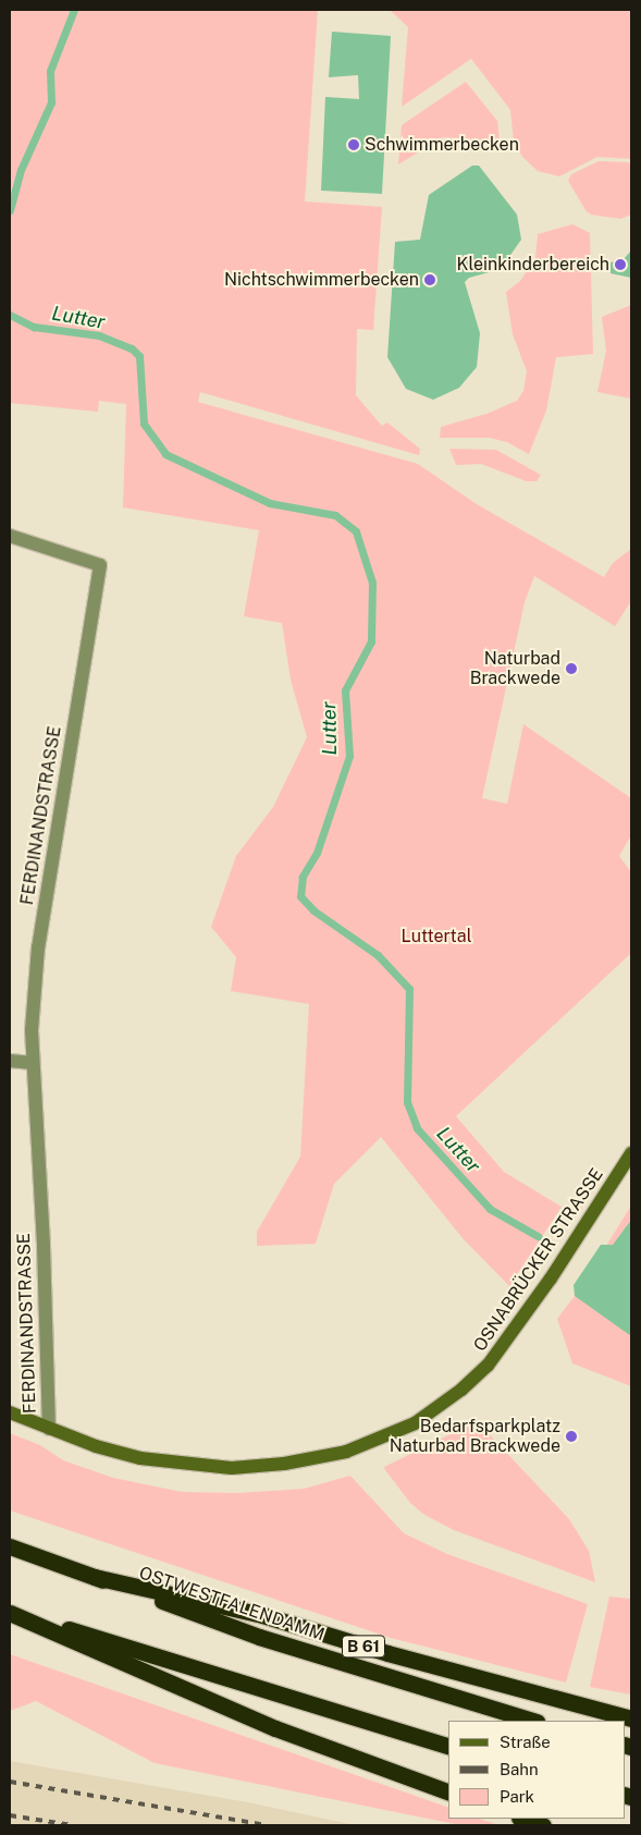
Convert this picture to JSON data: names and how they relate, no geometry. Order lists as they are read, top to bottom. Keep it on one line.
{"streets":{"highway":["OSTWESTFALENDAMM","B 61"],"main road":["OSNABRÜCKER STRASSE"],"street":["FERDINANDSTRASSE"]},"crossings":[["FERDINANDSTRASSE","OSNABRÜCKER STRASSE"],["OSTWESTFALENDAMM","B 61"]],"water":["Lutter"],"parks":["Luttertal"],"places":["Schwimmerbecken","Kleinkinderbereich","Nichtschwimmerbecken","Naturbad Brackwede","Bedarfsparkplatz Naturbad Brackwede"],"legend":["Straße","Bahn","Park"]}
